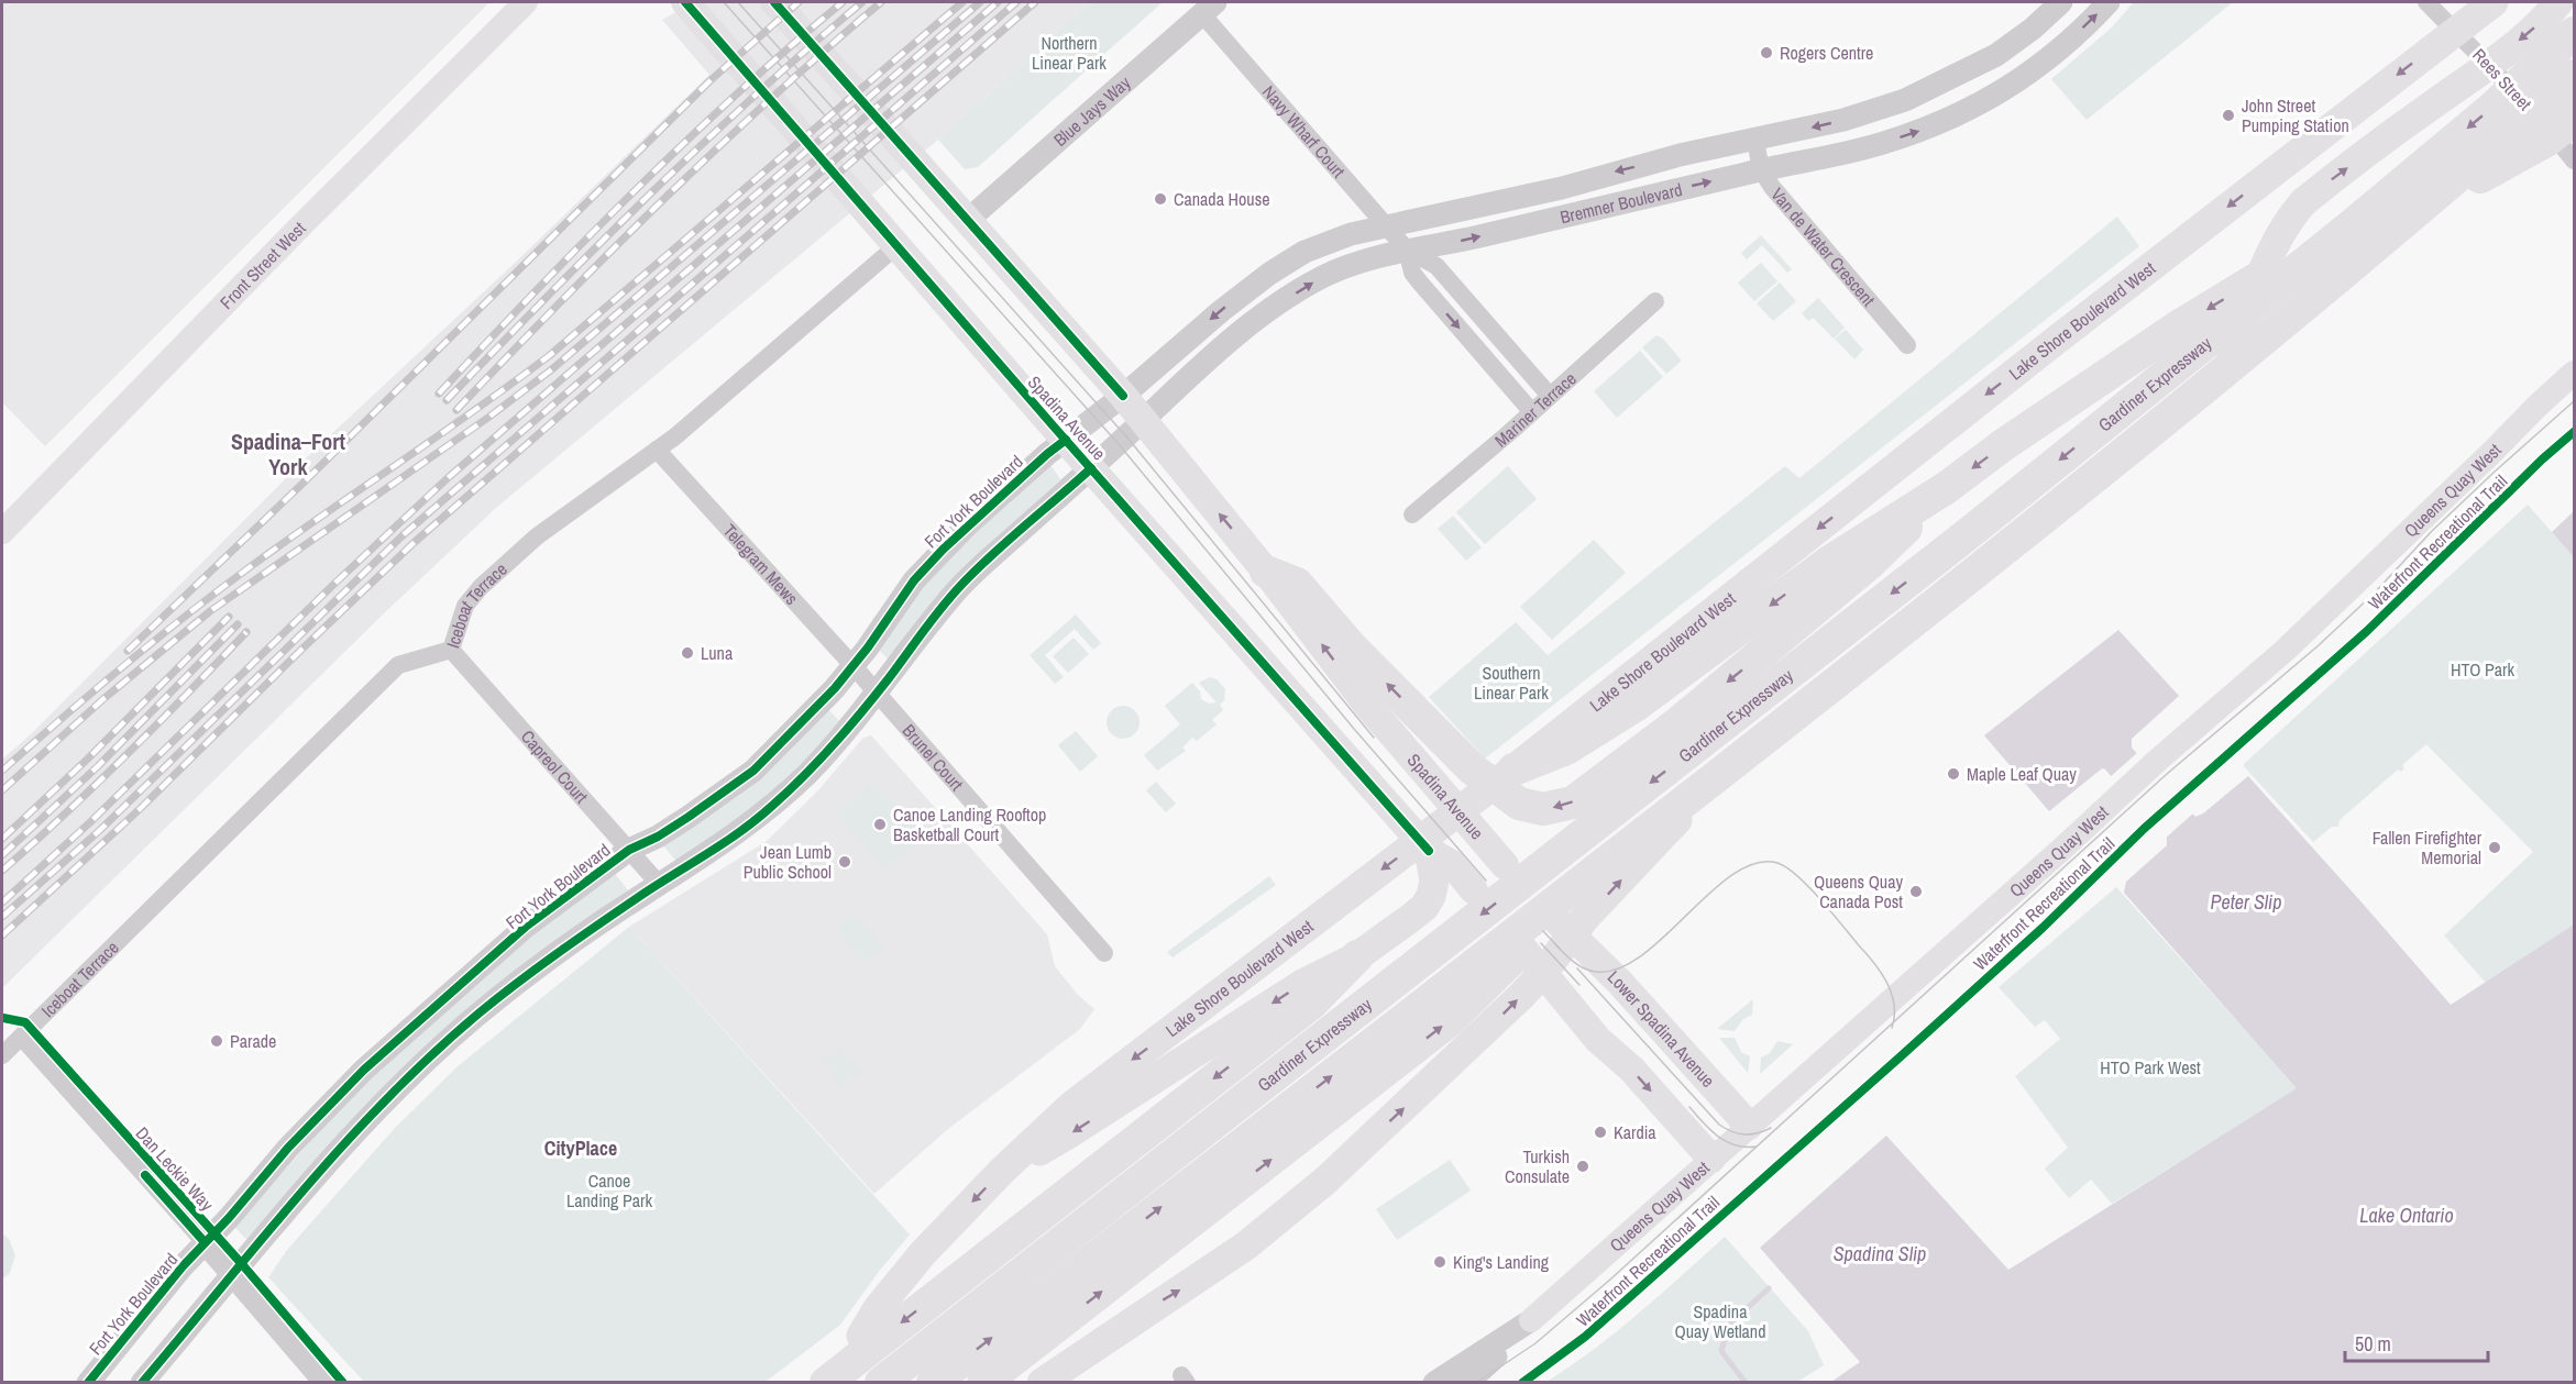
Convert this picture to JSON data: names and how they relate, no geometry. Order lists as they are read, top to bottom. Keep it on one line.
{"streets":{"highway":["Lake Shore Boulevard West","Gardiner Expressway"],"main road":["Front Street West","Spadina Avenue","Queens Quay West","Lower Spadina Avenue"],"street":["Rees Street","Blue Jays Way","Navy Wharf Court","Bremner Boulevard","Van de Water Crescent","Mariner Terrace","Fort York Boulevard","Telegram Mews","Iceboat Terrace","Brunel Court","Capreol Court","Dan Leckie Way"],"cycle path":["Waterfront Recreational Trail"]},"crossings":[["Rees Street","Lake Shore Boulevard West"],["Blue Jays Way","Navy Wharf Court"],["Blue Jays Way","Spadina Avenue"],["Navy Wharf Court","Bremner Boulevard"],["Navy Wharf Court","Mariner Terrace"],["Bremner Boulevard","Van de Water Crescent"],["Bremner Boulevard","Spadina Avenue"],["Bremner Boulevard","Fort York Boulevard"],["Spadina Avenue","Fort York Boulevard"],["Spadina Avenue","Iceboat Terrace"],["Queens Quay West","Lower Spadina Avenue"],["Fort York Boulevard","Telegram Mews"],["Fort York Boulevard","Brunel Court"],["Fort York Boulevard","Capreol Court"],["Fort York Boulevard","Dan Leckie Way"],["Telegram Mews","Iceboat Terrace"],["Telegram Mews","Brunel Court"],["Iceboat Terrace","Capreol Court"],["Iceboat Terrace","Dan Leckie Way"]],"districts":["Spadina–Fort York","CityPlace"],"water":["Peter Slip","Lake Ontario","Spadina Slip"],"parks":["Northern Linear Park","HTO Park","Southern Linear Park","HTO Park West","Canoe Landing Park","Spadina Quay Wetland"],"places":["Rogers Centre","John Street Pumping Station","Canada House","Luna","Maple Leaf Quay","Canoe Landing Rooftop Basketball Court","Fallen Firefighter Memorial","Jean Lumb Public School","Queens Quay Canada Post","Parade","Kardia","Turkish Consulate","King's Landing"],"scale_bar":"50 m"}
